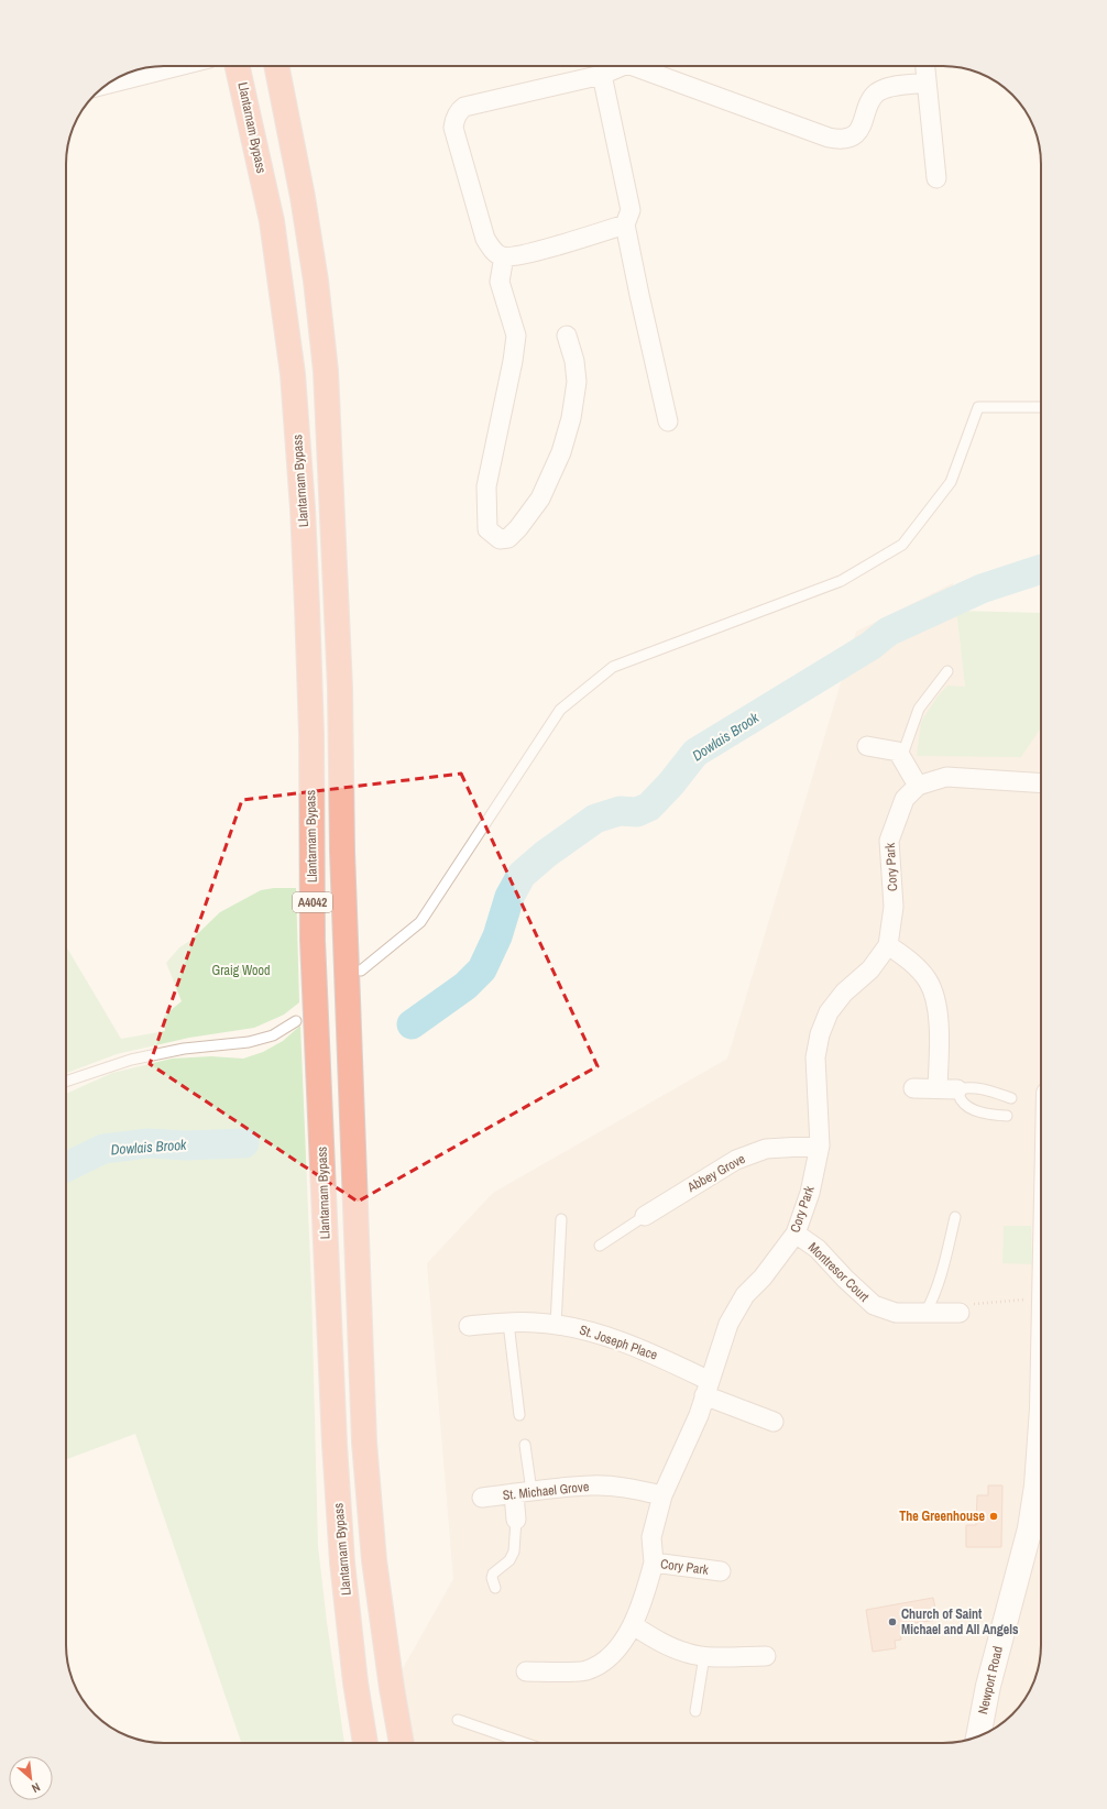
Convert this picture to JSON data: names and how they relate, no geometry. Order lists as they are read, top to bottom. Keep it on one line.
{"streets":{"highway":["Llantarnam Bypass","A4042"],"street":["Cory Park","Abbey Grove","Montresor Court","St. Joseph Place","St. Michael Grove","Newport Road"]},"crossings":[["Cory Park","Abbey Grove"],["Cory Park","Montresor Court"],["Cory Park","St. Joseph Place"],["Cory Park","St. Michael Grove"]],"water":["Dowlais Brook"],"parks":["Graig Wood"],"places":["The Greenhouse","Church of Saint Michael and All Angels"],"north":"bottom right"}
